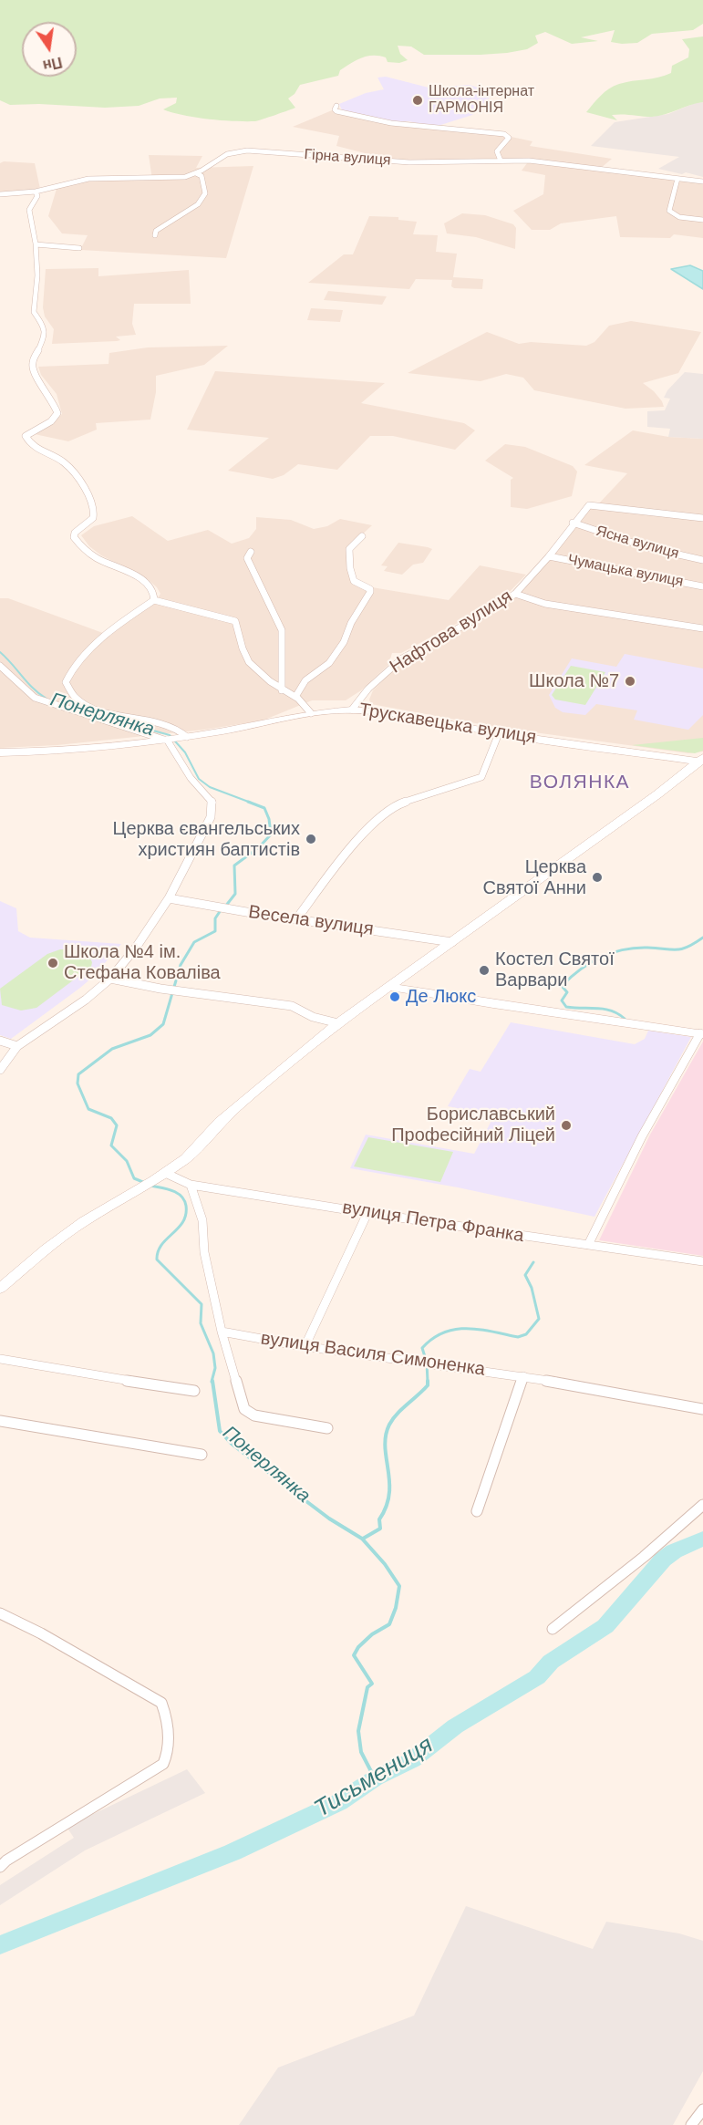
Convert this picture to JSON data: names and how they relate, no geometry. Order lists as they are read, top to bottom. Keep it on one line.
{"streets":{"street":["Гірна вулиця","Ясна вулиця","Чумацька вулиця","Нафтова вулиця","Трускавецька вулиця","Весела вулиця","вулиця Петра Франка","вулиця Василя Симоненка"]},"crossings":[["Ясна вулиця","Нафтова вулиця"],["Чумацька вулиця","Нафтова вулиця"],["Нафтова вулиця","Трускавецька вулиця"]],"districts":["ВОЛЯНКА"],"water":["Понерлянка","Тисьмениця"],"places":["Школа-інтернат ГАРМОНІЯ","Школа №7","Церква євангельських християн баптистів","Церква Святої Анни","Школа №4 ім. Стефана Коваліва","Костел Святої Варвари","Де Люкс","Бориславський Професійний Ліцей"],"north":"bottom"}
